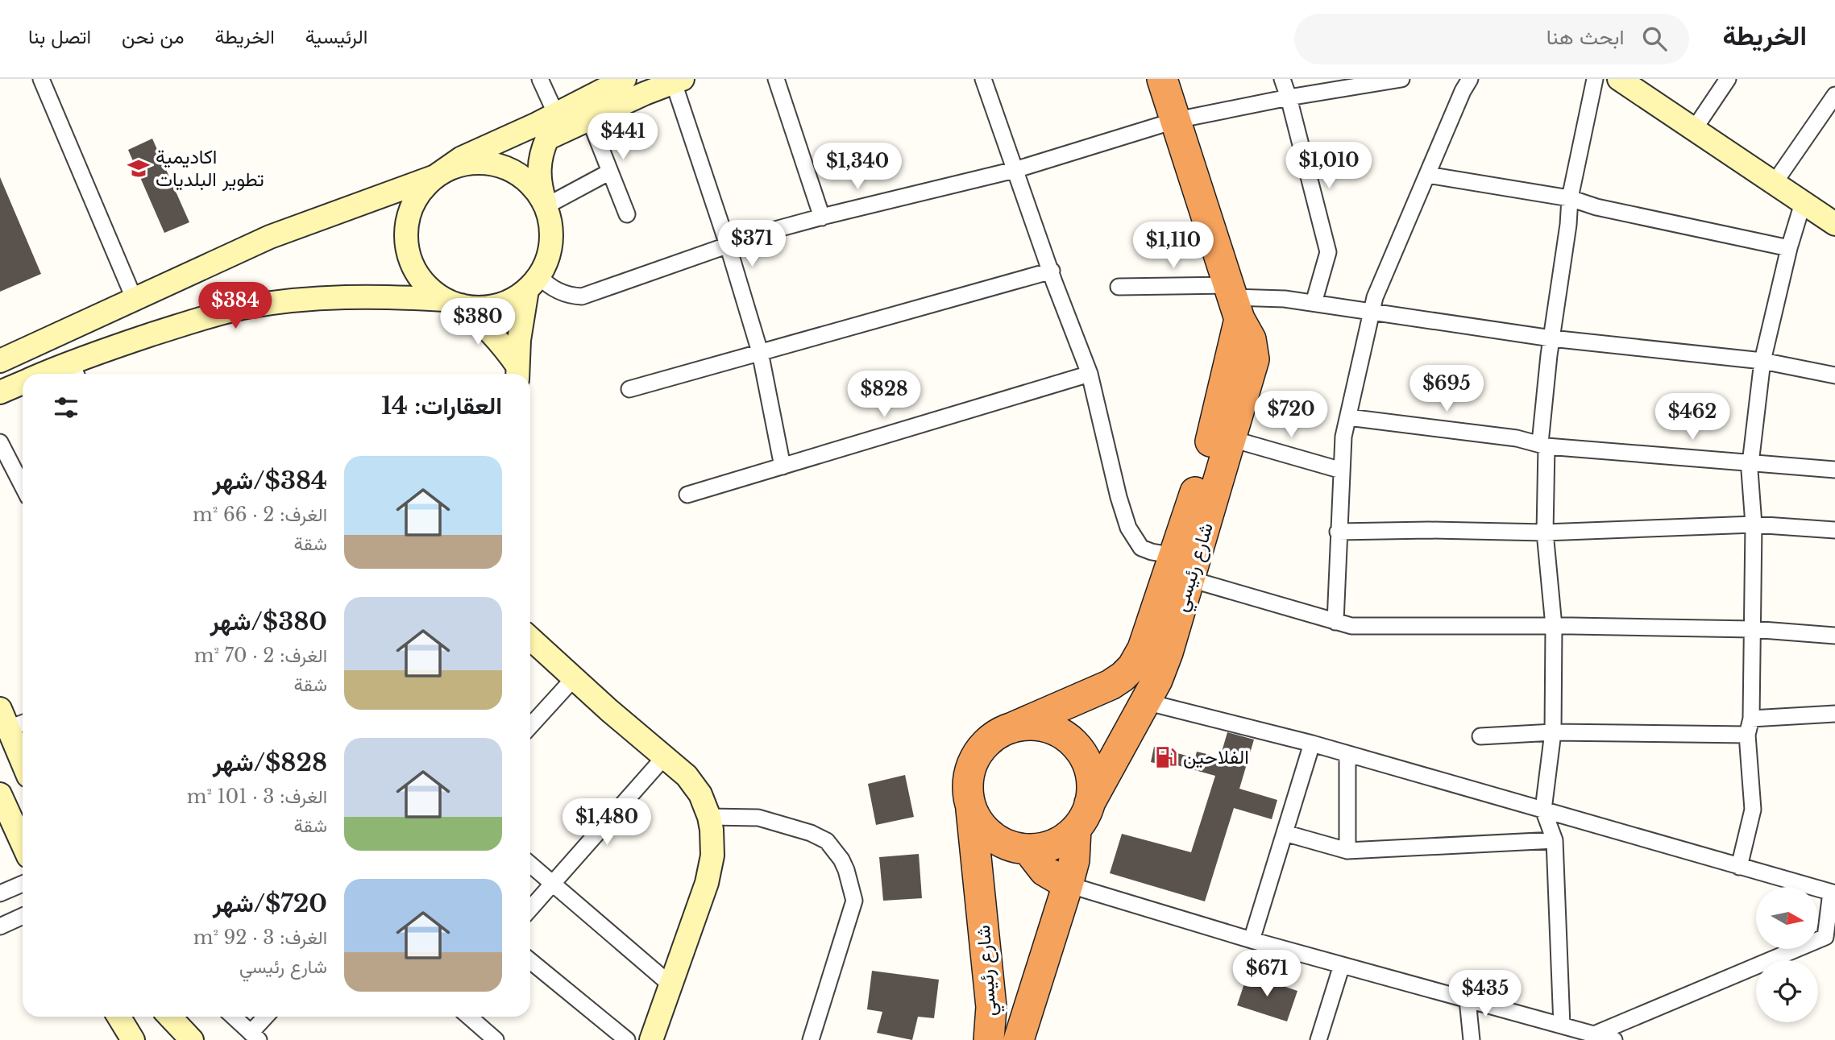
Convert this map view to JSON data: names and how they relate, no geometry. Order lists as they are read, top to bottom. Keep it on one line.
{"streets":{"highway":["شارع رئيسي"]},"places":{"school or university":["اكاديمية تطوير البلديات"],"fuel station":["الفلاحين"]},"north":"right","page":{"header":"الخريطة","search":"ابحث هنا","nav":["الرئيسية","الخريطة","من نحن","اتصل بنا"],"price":["$441","$1,010","$1,340","$371","$1,110","$384","$380","$695","$828","$720","$462","$1,480","$671","$435"],"heading":"العقارات: 14","list":[{"name":"$384/شهر","note":"الغرف: 2 · 66 m² · شقة"},{"name":"$380/شهر","note":"الغرف: 2 · 70 m² · شقة"},{"name":"$828/شهر","note":"الغرف: 3 · 101 m² · شقة"},{"name":"$720/شهر","note":"الغرف: 3 · 92 m² · شارع رئيسي"}]}}
